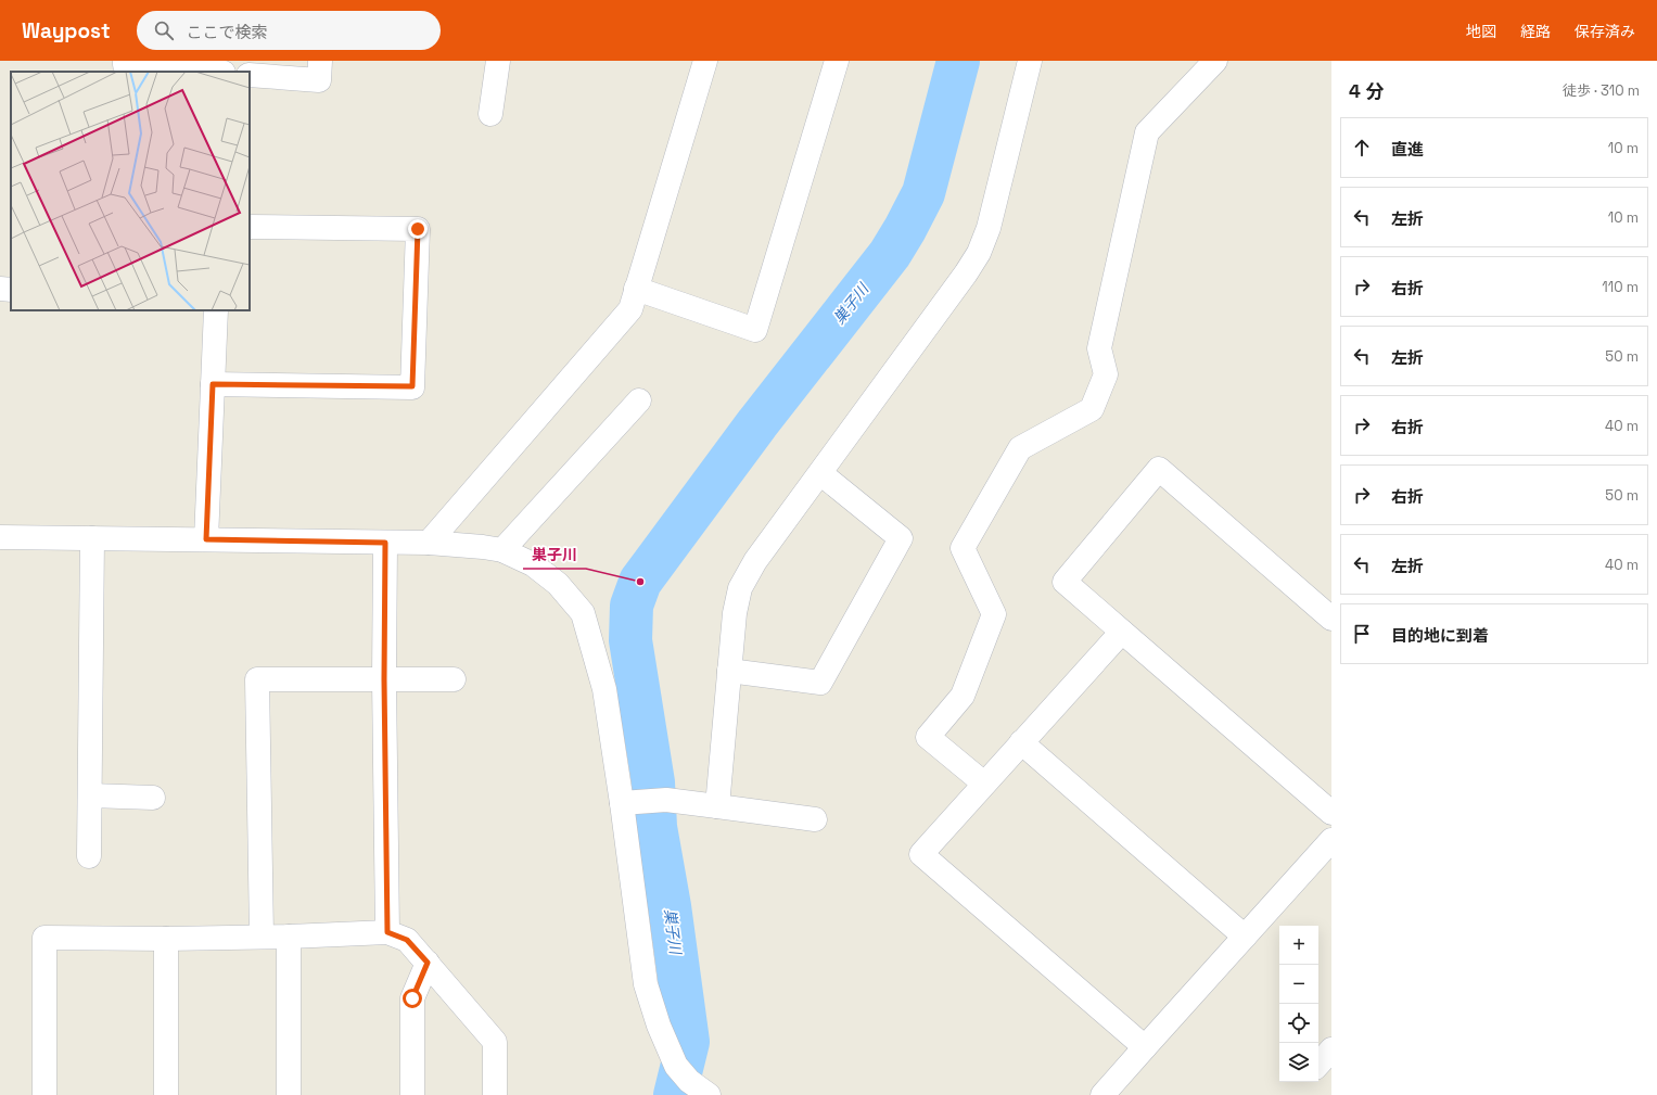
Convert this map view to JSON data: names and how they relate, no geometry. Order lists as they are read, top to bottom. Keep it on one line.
{"water":["巣子川"],"places":["巣子川"],"page":{"header":"Waypost","search":"ここで検索","nav":["地図","経路","保存済み"],"heading":["4 分","徒歩 · 310 m"],"list":[["直進","10 m"],["左折","10 m"],["右折","110 m"],["左折","50 m"],["右折","40 m"],["右折","50 m"],["左折","40 m"],"目的地に到着"],"map_buttons":["+","−"]}}
